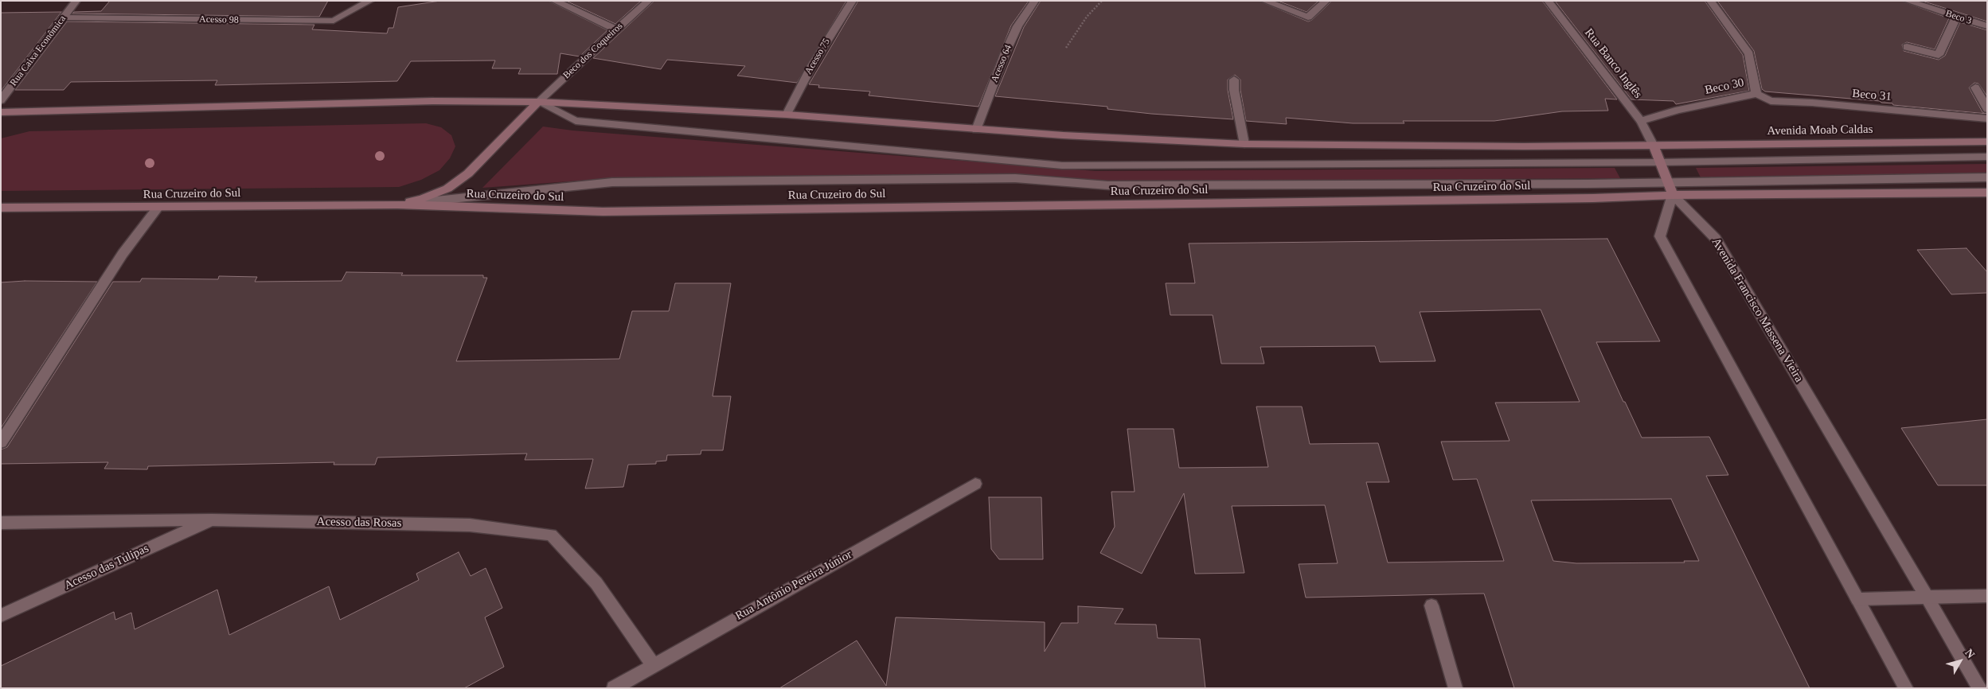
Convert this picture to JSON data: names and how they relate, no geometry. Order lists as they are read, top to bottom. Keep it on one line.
{"streets":{"main road":["Avenida Moab Caldas","Rua Cruzeiro do Sul"],"street":["Beco 3","Acesso 98","Rua Caixa Econômica","Beco dos Coqueiros","Acesso 75","Acesso 64","Rua Banco Inglês","Beco 30","Beco 31","Avenida Francisco Massena Vieira","Acesso das Rosas","Acesso das Tulipas","Rua Antônio Pereira Júnior"]},"crossings":[["Acesso 98","Rua Caixa Econômica"],["Rua Banco Inglês","Beco 30"],["Rua Banco Inglês","Avenida Moab Caldas"],["Beco 30","Beco 31"],["Rua Cruzeiro do Sul","Avenida Francisco Massena Vieira"],["Acesso das Rosas","Acesso das Tulipas"],["Acesso das Rosas","Rua Antônio Pereira Júnior"]],"north":"top right"}
